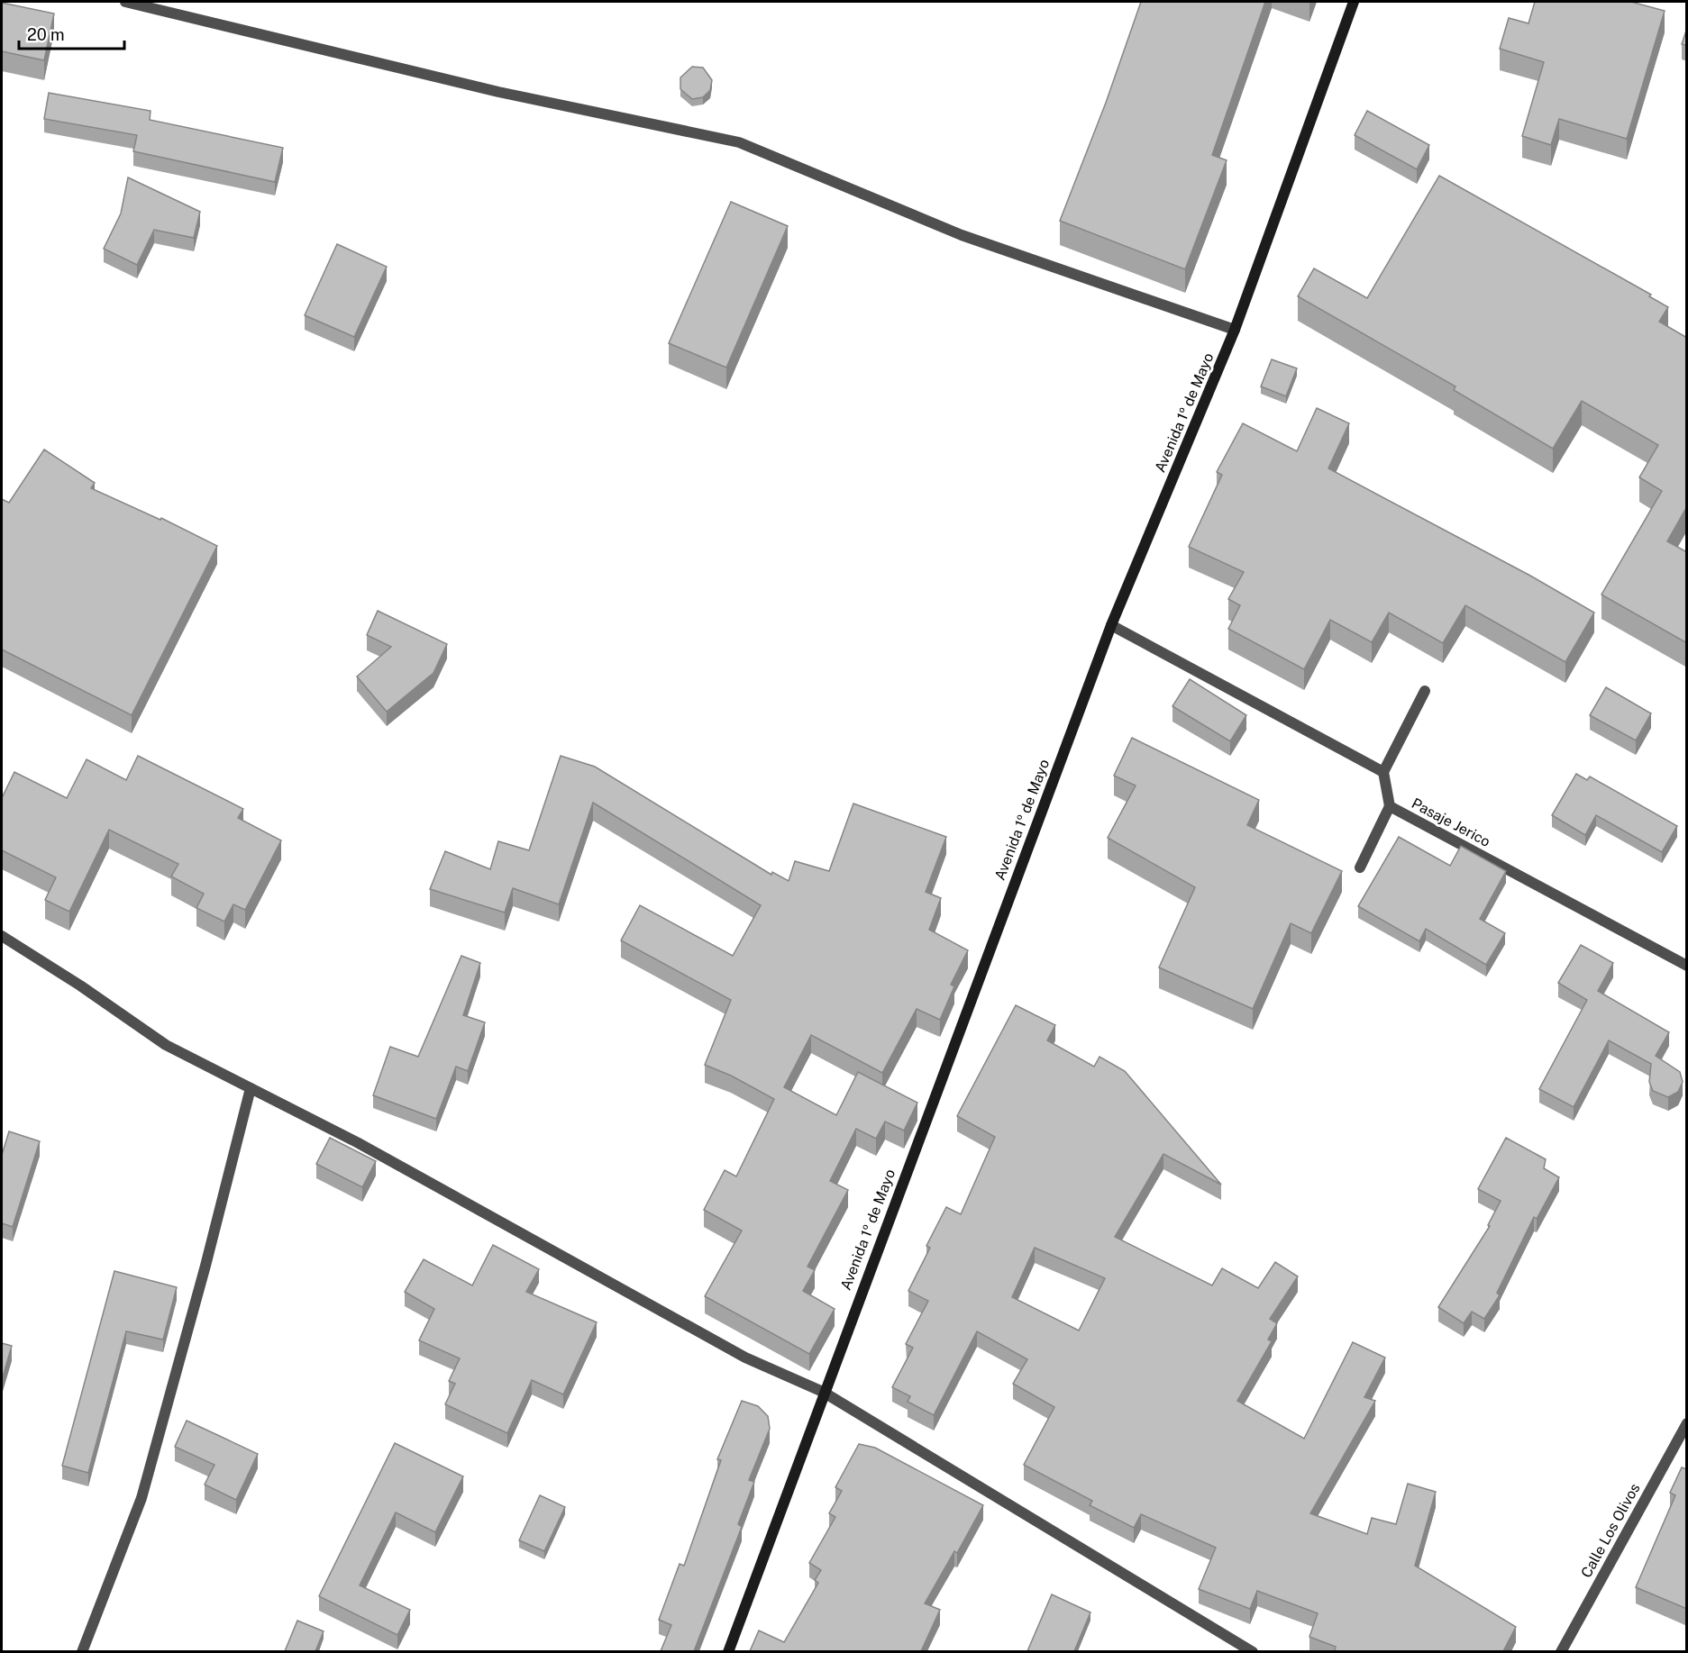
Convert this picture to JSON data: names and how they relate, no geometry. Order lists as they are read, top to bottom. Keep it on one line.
{"streets":{"main road":["Avenida 1º de Mayo"],"street":["Pasaje Jerico","Calle Los Olivos"]},"scale_bar":"20 m"}
